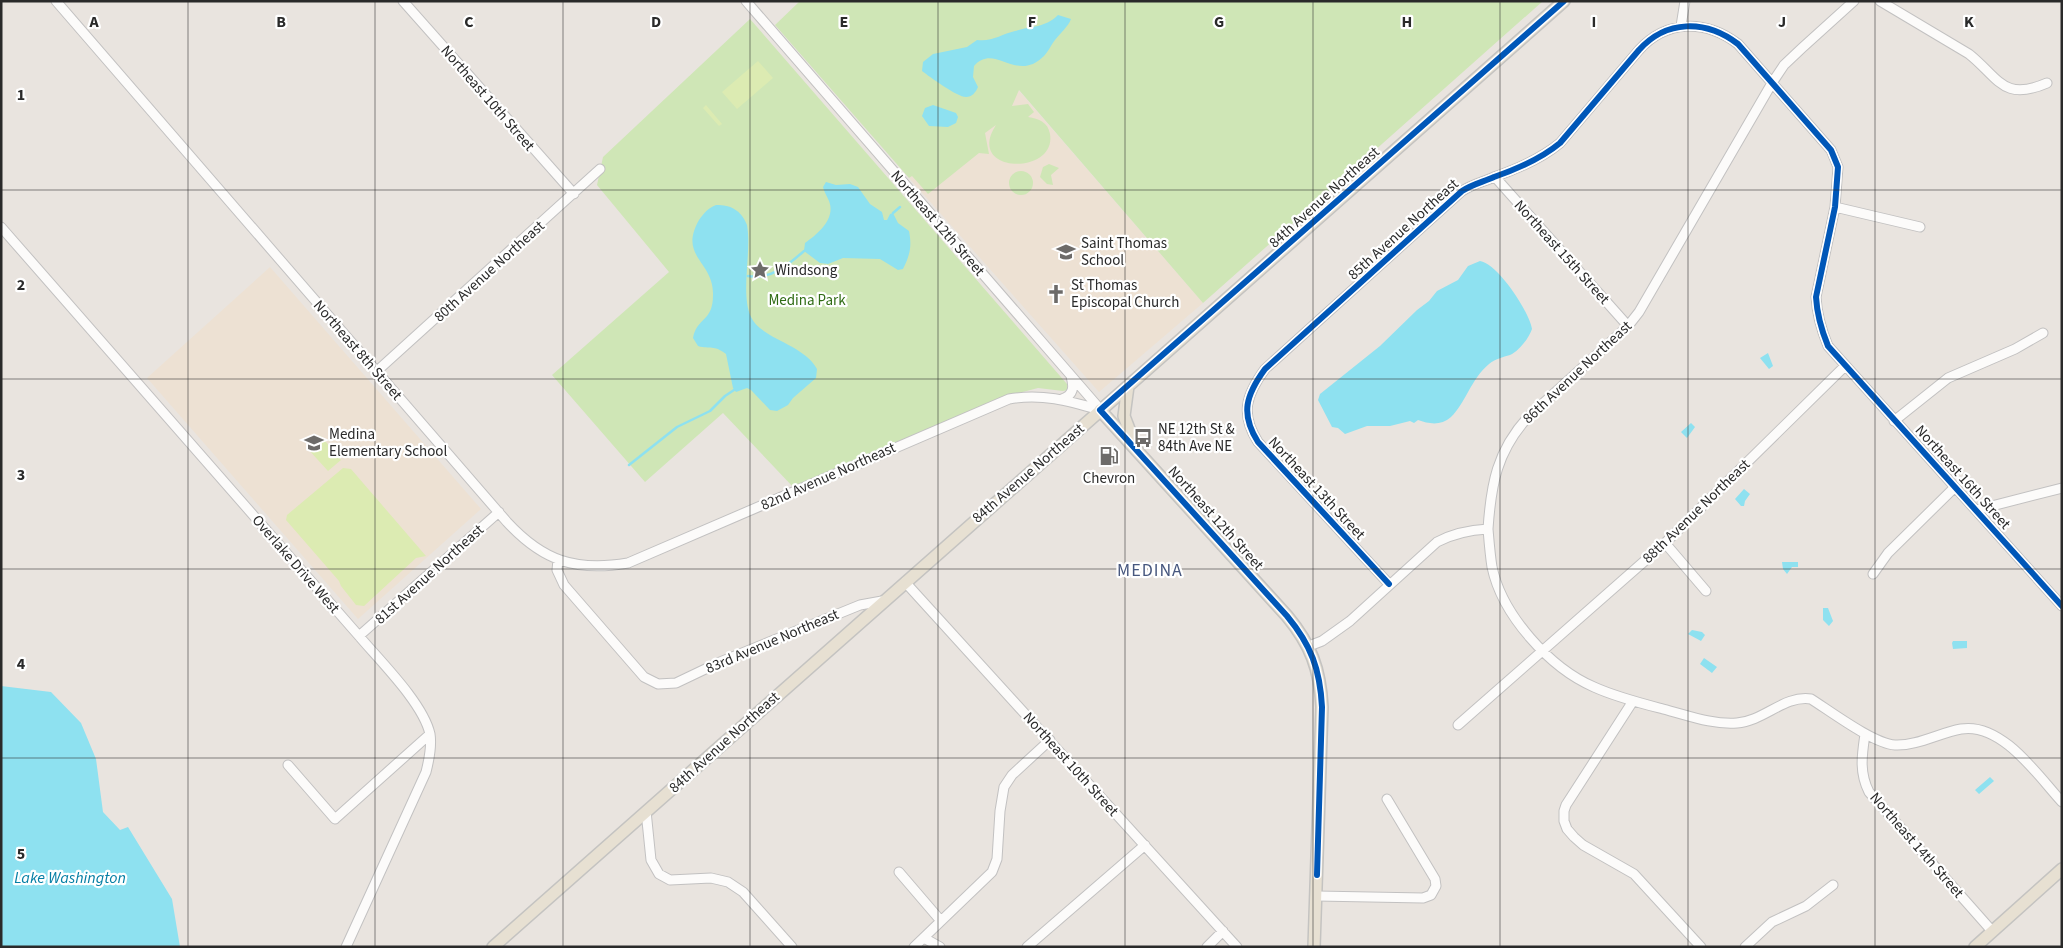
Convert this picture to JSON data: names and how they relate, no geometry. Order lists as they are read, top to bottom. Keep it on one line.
{"streets":{"main road":["84th Avenue Northeast","Northeast 12th Street"],"street":["Northeast 10th Street","85th Avenue Northeast","Northeast 15th Street","80th Avenue Northeast","Northeast 8th Street","86th Avenue Northeast","82nd Avenue Northeast","Northeast 16th Street","Northeast 13th Street","88th Avenue Northeast","Overlake Drive West","81st Avenue Northeast","83rd Avenue Northeast","Northeast 14th Street"]},"crossings":[["Northeast 10th Street","84th Avenue Northeast"],["Northeast 10th Street","80th Avenue Northeast"],["84th Avenue Northeast","Northeast 12th Street"],["84th Avenue Northeast","82nd Avenue Northeast"],["84th Avenue Northeast","83rd Avenue Northeast"],["Northeast 12th Street","82nd Avenue Northeast"],["85th Avenue Northeast","Northeast 15th Street"],["85th Avenue Northeast","Northeast 16th Street"],["85th Avenue Northeast","Northeast 13th Street"],["Northeast 15th Street","86th Avenue Northeast"],["80th Avenue Northeast","Northeast 8th Street"],["Northeast 8th Street","82nd Avenue Northeast"],["Northeast 8th Street","81st Avenue Northeast"],["Northeast 8th Street","83rd Avenue Northeast"],["86th Avenue Northeast","Northeast 16th Street"],["82nd Avenue Northeast","83rd Avenue Northeast"],["Northeast 16th Street","88th Avenue Northeast"],["Overlake Drive West","81st Avenue Northeast"]],"districts":["MEDINA"],"water":["Lake Washington"],"parks":["Medina Park"],"places":{"school or university":["Saint Thomas School","Medina Elementary School"],"place":["Windsong"],"church":["St Thomas Episcopal Church"],"bus stop":["NE 12th St & 84th Ave NE"],"fuel station":["Chevron"]},"grid":{"columns":["A","B","C","D","E","F","G","H","I","J","K"],"rows":["1","2","3","4","5"]}}
